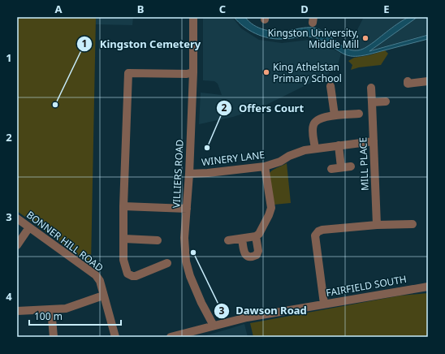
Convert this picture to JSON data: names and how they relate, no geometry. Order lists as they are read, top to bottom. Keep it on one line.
{"streets":{"street":["WINERY LANE","MILL PLACE","VILLIERS ROAD","BONNER HILL ROAD","FAIRFIELD SOUTH"]},"crossings":[["WINERY LANE","MILL PLACE"],["WINERY LANE","VILLIERS ROAD"],["VILLIERS ROAD","FAIRFIELD SOUTH"]],"places":["Kingston University, Middle Mill","King Athelstan Primary School","Kingston Cemetery","Offers Court","Dawson Road"],"scale_bar":"100 m","grid":{"columns":["A","B","C","D","E"],"rows":["1","2","3","4"]}}
